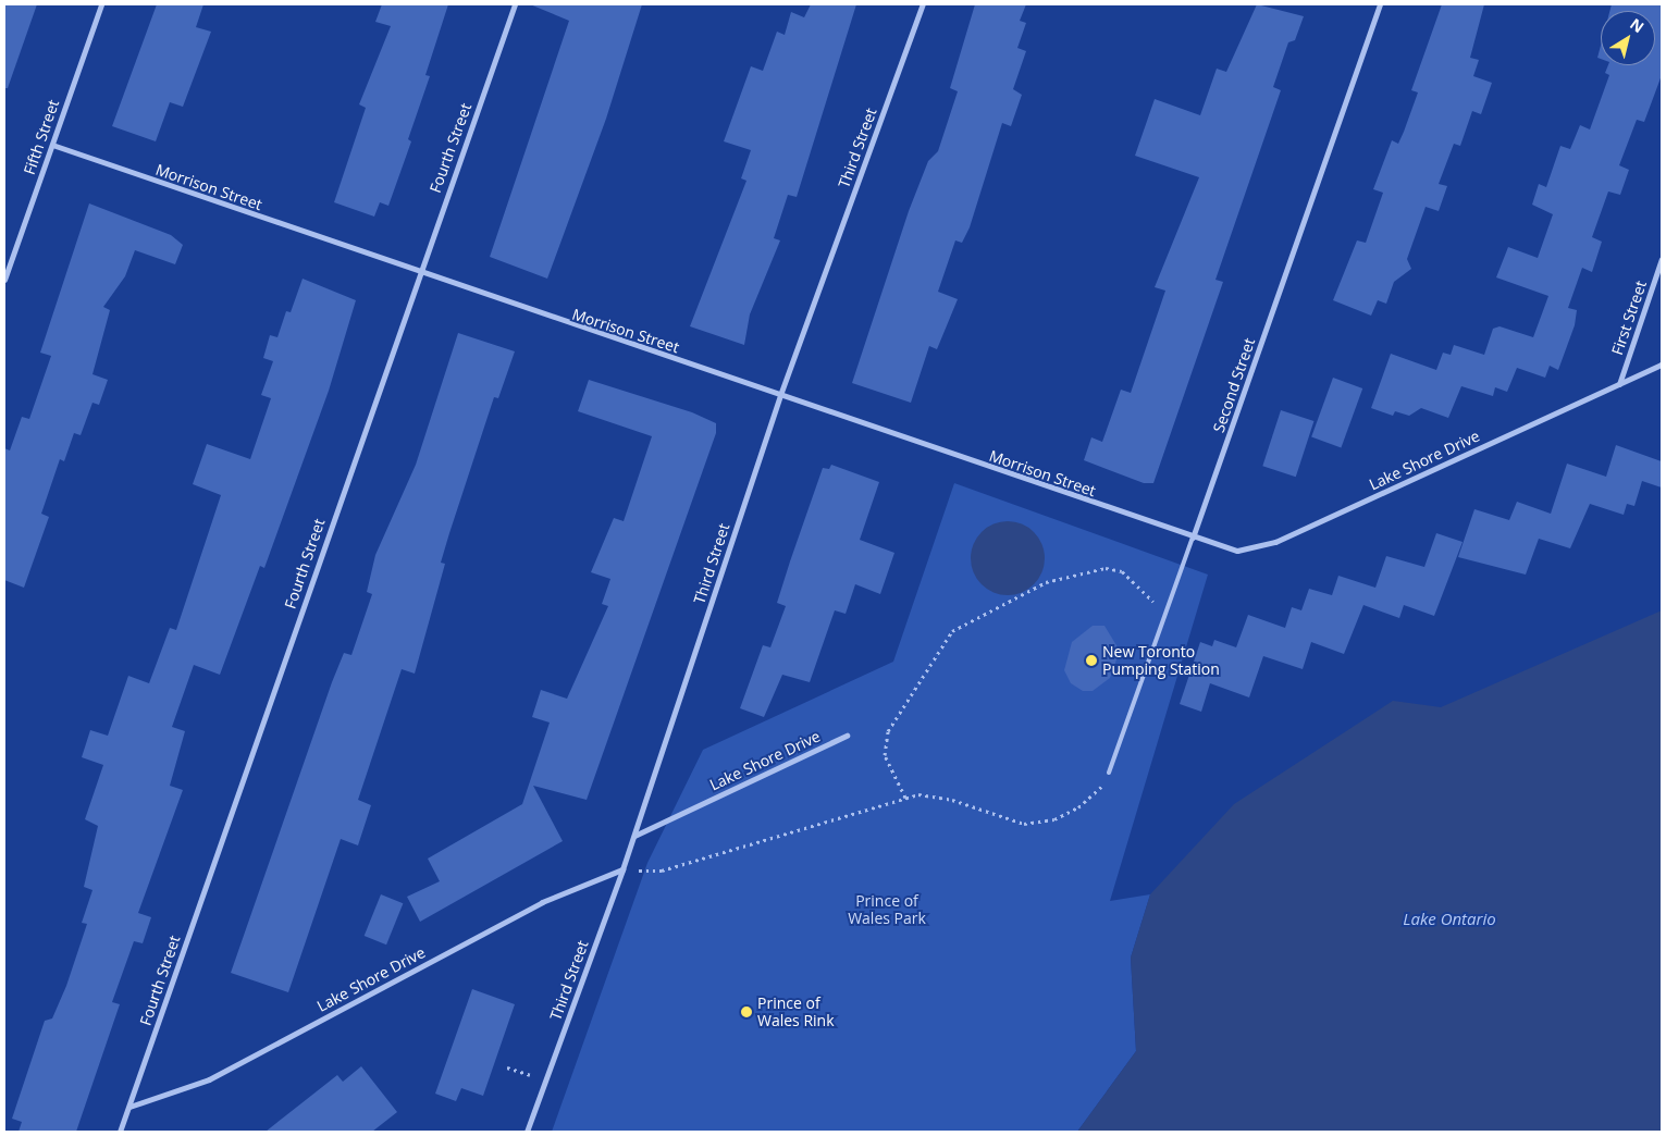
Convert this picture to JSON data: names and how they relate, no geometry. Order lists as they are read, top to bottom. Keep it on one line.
{"streets":{"street":["Fifth Street","Fourth Street","Third Street","Morrison Street","First Street","Second Street","Lake Shore Drive"]},"crossings":[["Fifth Street","Morrison Street"],["Fourth Street","Morrison Street"],["Fourth Street","Lake Shore Drive"],["Third Street","Morrison Street"],["Third Street","Lake Shore Drive"],["Morrison Street","Second Street"],["Morrison Street","Lake Shore Drive"],["First Street","Lake Shore Drive"],["Second Street","Lake Shore Drive"]],"water":["Lake Ontario"],"parks":["Prince of Wales Park"],"places":["New Toronto Pumping Station","Prince of Wales Rink"],"north":"top right"}
